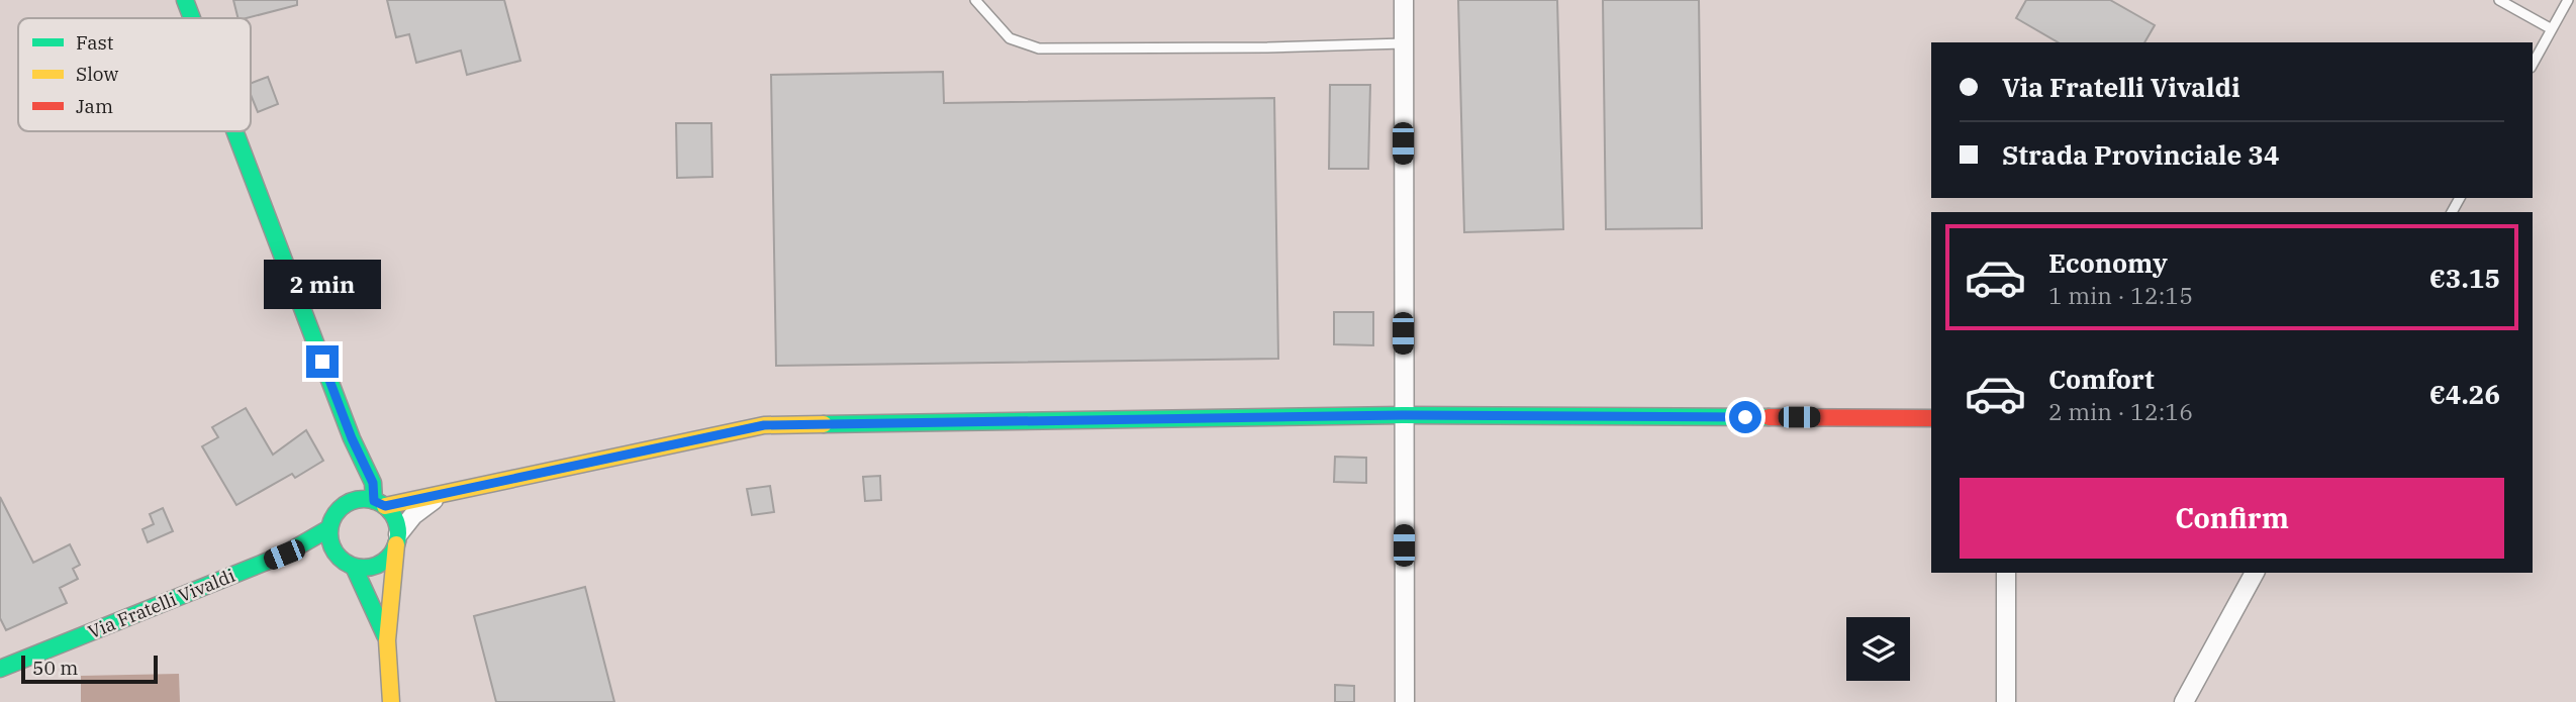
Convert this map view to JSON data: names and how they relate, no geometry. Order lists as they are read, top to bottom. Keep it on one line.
{"streets":{"street":["Via Fratelli Vivaldi"]},"legend":["Fast","Slow","Jam"],"scale_bar":"50 m","page":{"banner":["Via Fratelli Vivaldi","Strada Provinciale 34"],"list":[{"name":"Economy","note":"1 min · 12:15","value":"€3.15"},{"name":"Comfort","note":"2 min · 12:16","value":"€4.26"}],"bubble":"2 min","buttons":"Confirm","scale":"50 m"}}
